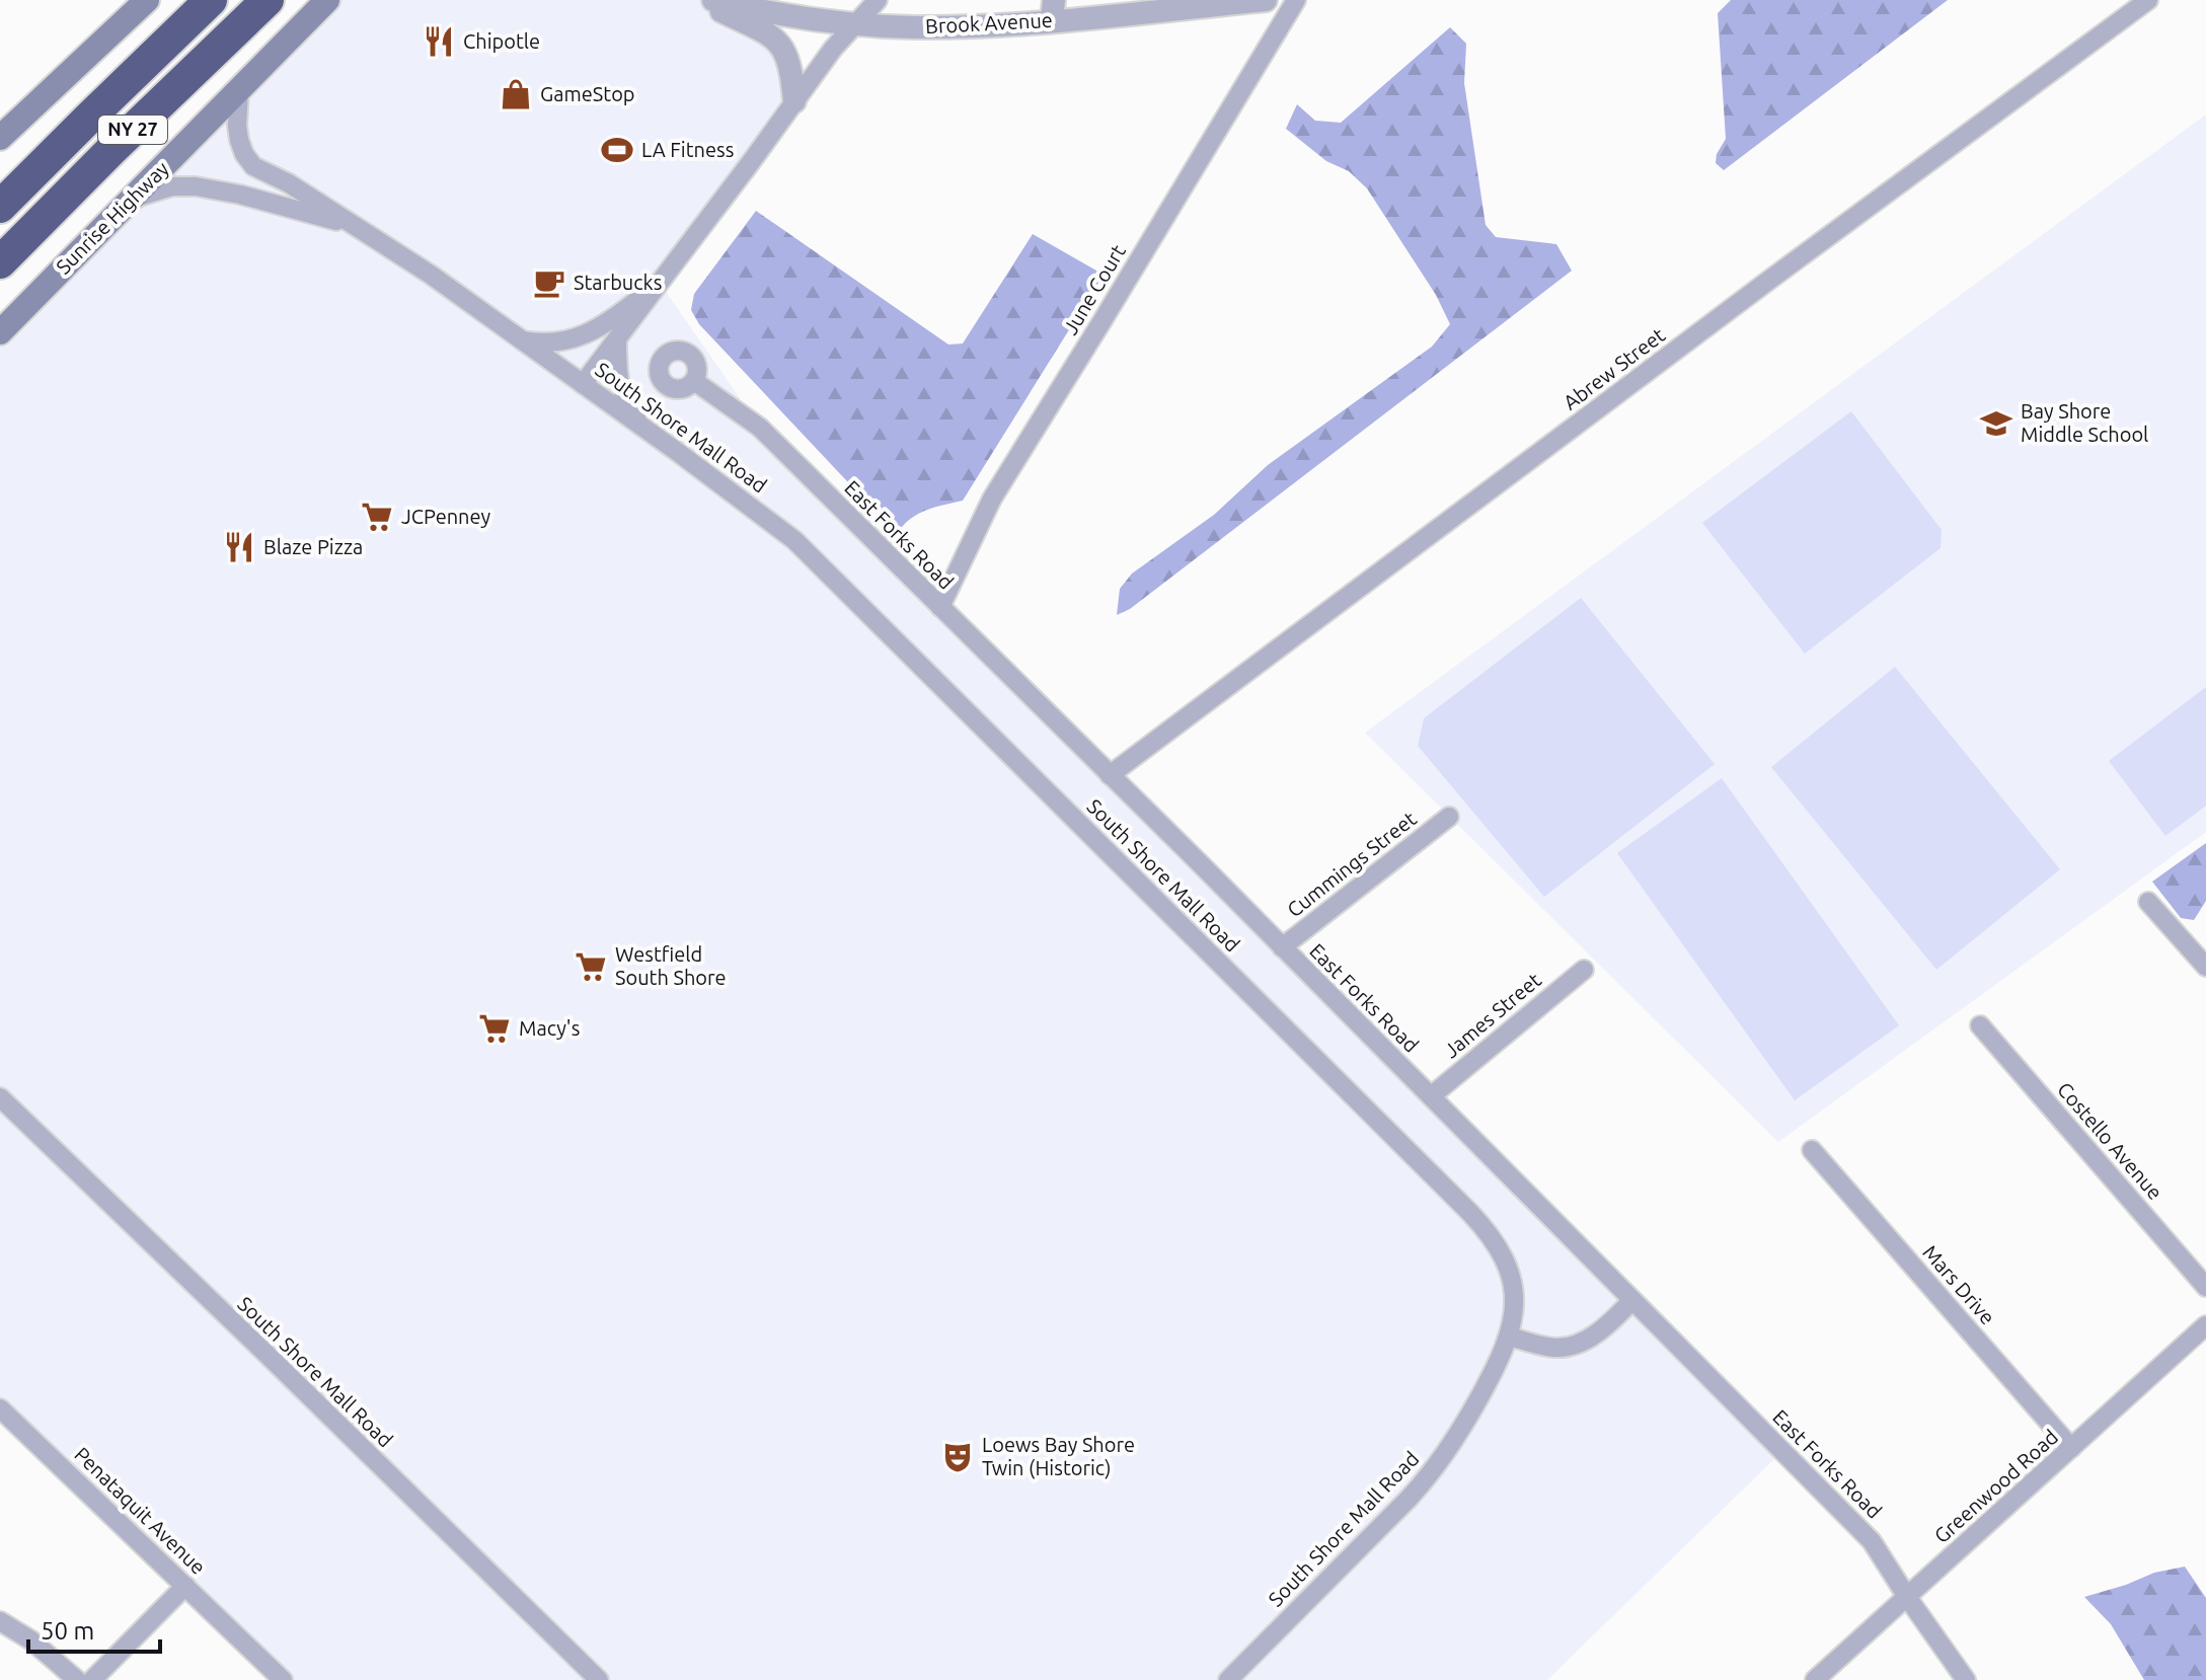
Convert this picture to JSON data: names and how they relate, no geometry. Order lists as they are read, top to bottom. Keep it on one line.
{"streets":{"highway":["NY 27"],"main road":["Sunrise Highway"],"street":["Brook Avenue","June Court","Abrew Street","South Shore Mall Road","East Forks Road","Cummings Street","James Street","Costello Avenue","Mars Drive","Greenwood Road","Penataquit Avenue"]},"crossings":[["Sunrise Highway","South Shore Mall Road"],["June Court","East Forks Road"],["Abrew Street","East Forks Road"],["East Forks Road","Cummings Street"],["East Forks Road","James Street"],["East Forks Road","Greenwood Road"],["Mars Drive","Greenwood Road"]],"places":{"restaurant":["Chipotle","Blaze Pizza"],"shop":["GameStop"],"sports":["LA Fitness"],"cafe":["Starbucks"],"school or university":["Bay Shore Middle School"],"supermarket":["JCPenney","Westfield South Shore","Macy's"],"theatre":["Loews Bay Shore Twin (Historic)"]},"scale_bar":"50 m"}
